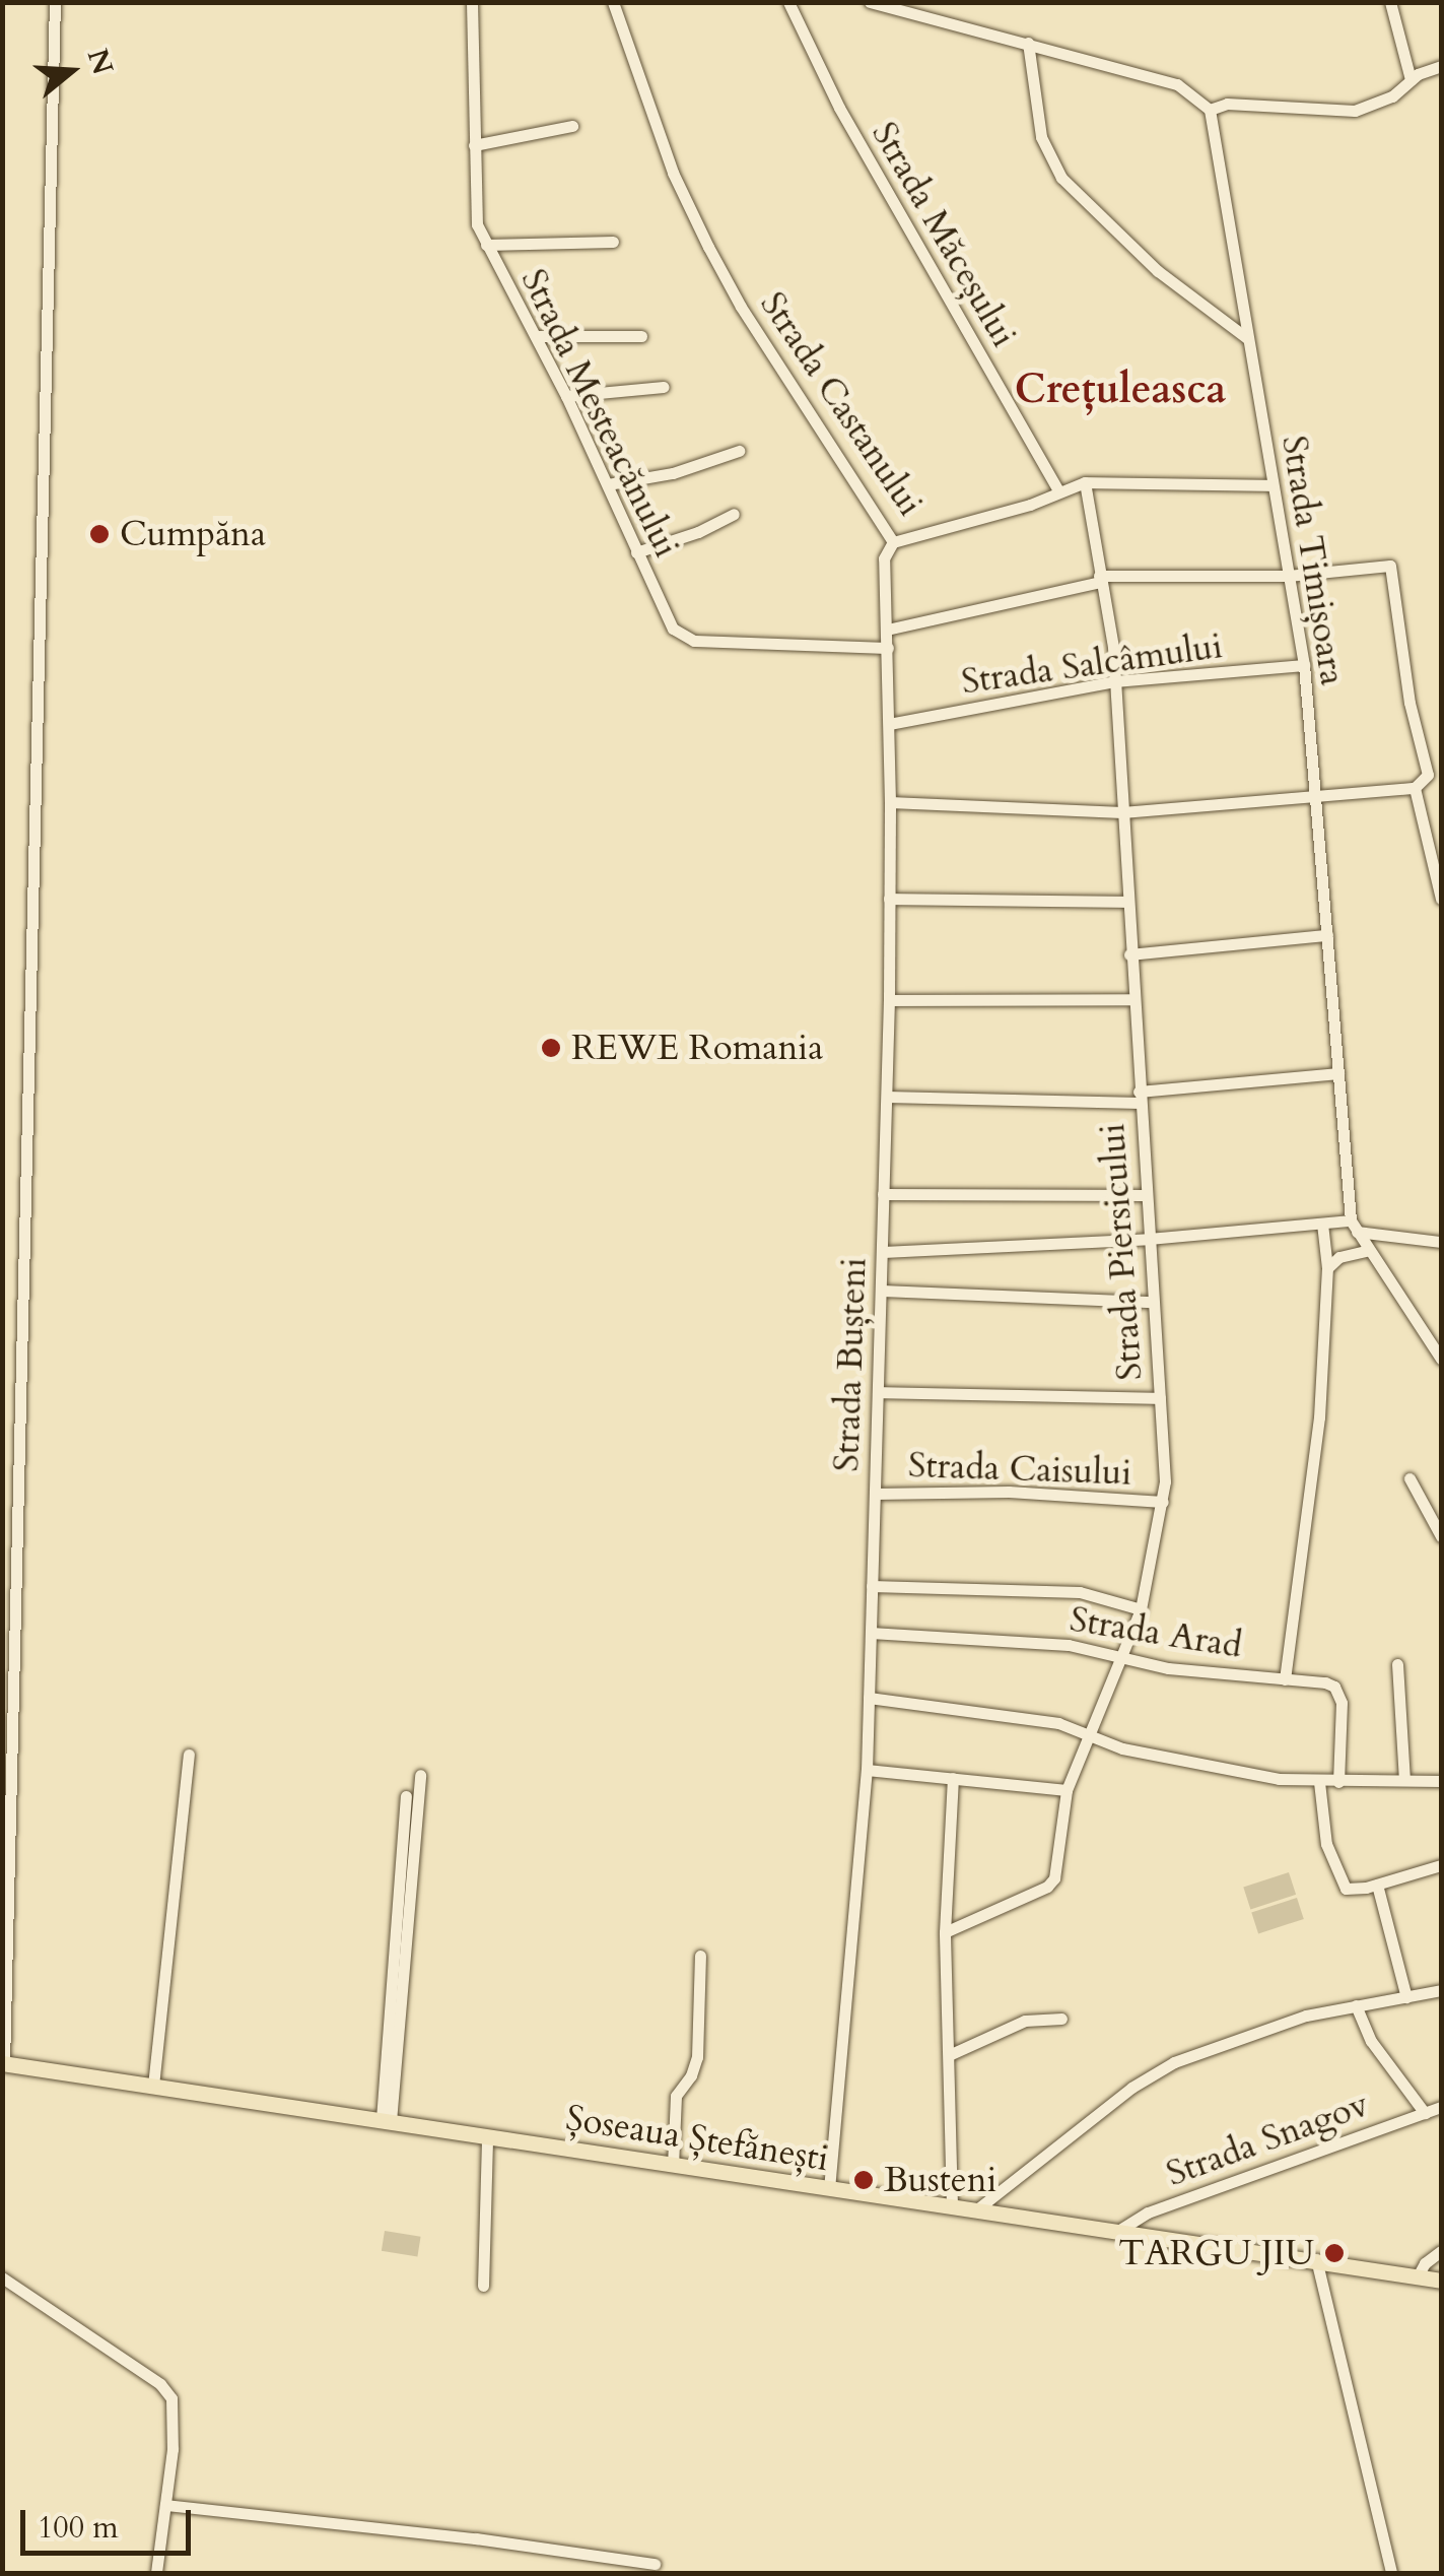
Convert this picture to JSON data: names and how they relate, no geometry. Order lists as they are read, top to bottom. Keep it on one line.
{"streets":{"main road":["Șoseaua Ștefănești"],"street":["Strada Măceșului","Strada Castanului","Strada Mesteacănului","Strada Timișoara","Strada Salcâmului","Strada Piersicului","Strada Bușteni","Strada Caisului","Strada Arad","Strada Snagov"]},"crossings":[["Strada Măceșului","Strada Castanului"],["Strada Castanului","Strada Timișoara"],["Strada Castanului","Strada Piersicului"],["Strada Castanului","Strada Bușteni"],["Strada Mesteacănului","Strada Bușteni"],["Strada Timișoara","Strada Salcâmului"],["Strada Salcâmului","Strada Piersicului"],["Strada Salcâmului","Strada Bușteni"],["Strada Piersicului","Strada Caisului"],["Strada Piersicului","Strada Arad"],["Strada Bușteni","Strada Caisului"],["Strada Bușteni","Strada Arad"],["Strada Bușteni","Șoseaua Ștefănești"],["Șoseaua Ștefănești","Strada Snagov"]],"districts":["Crețuleasca"],"places":["Cumpăna","REWE Romania","Busteni","TARGU JIU"],"scale_bar":"100 m","north":"right"}
